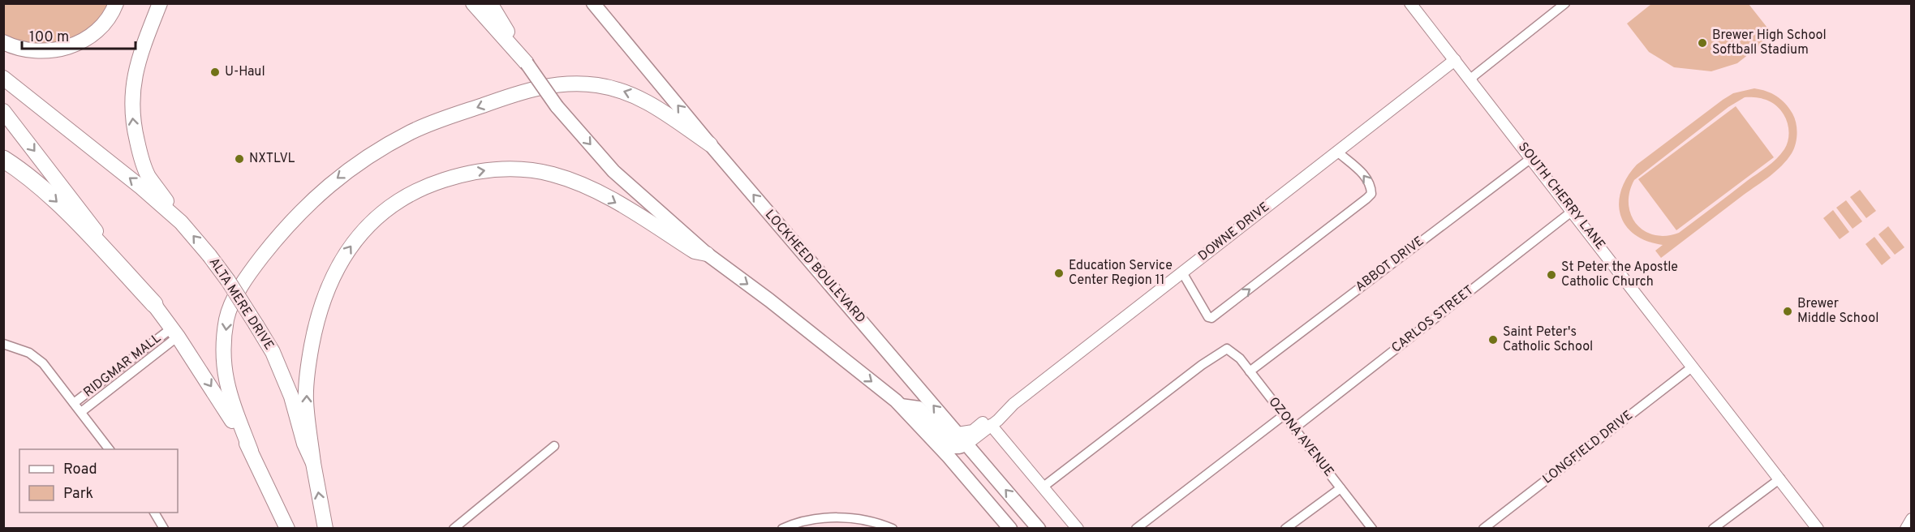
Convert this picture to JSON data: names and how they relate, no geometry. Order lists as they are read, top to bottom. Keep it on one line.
{"streets":{"main road":["LOCKHEED BOULEVARD","ALTA MERE DRIVE"],"street":["SOUTH CHERRY LANE","DOWNE DRIVE","ABBOT DRIVE","CARLOS STREET","RIDGMAR MALL","OZONA AVENUE","LONGFIELD DRIVE"]},"crossings":[["SOUTH CHERRY LANE","DOWNE DRIVE"],["SOUTH CHERRY LANE","ABBOT DRIVE"],["SOUTH CHERRY LANE","CARLOS STREET"],["SOUTH CHERRY LANE","LONGFIELD DRIVE"],["DOWNE DRIVE","LOCKHEED BOULEVARD"],["ABBOT DRIVE","OZONA AVENUE"],["CARLOS STREET","OZONA AVENUE"]],"places":["Brewer High School Softball Stadium","U-Haul","NXTLVL","Education Service Center Region 11","St Peter the Apostle Catholic Church","Brewer Middle School","Saint Peter's Catholic School"],"legend":["Road","Park"],"scale_bar":"100 m"}
